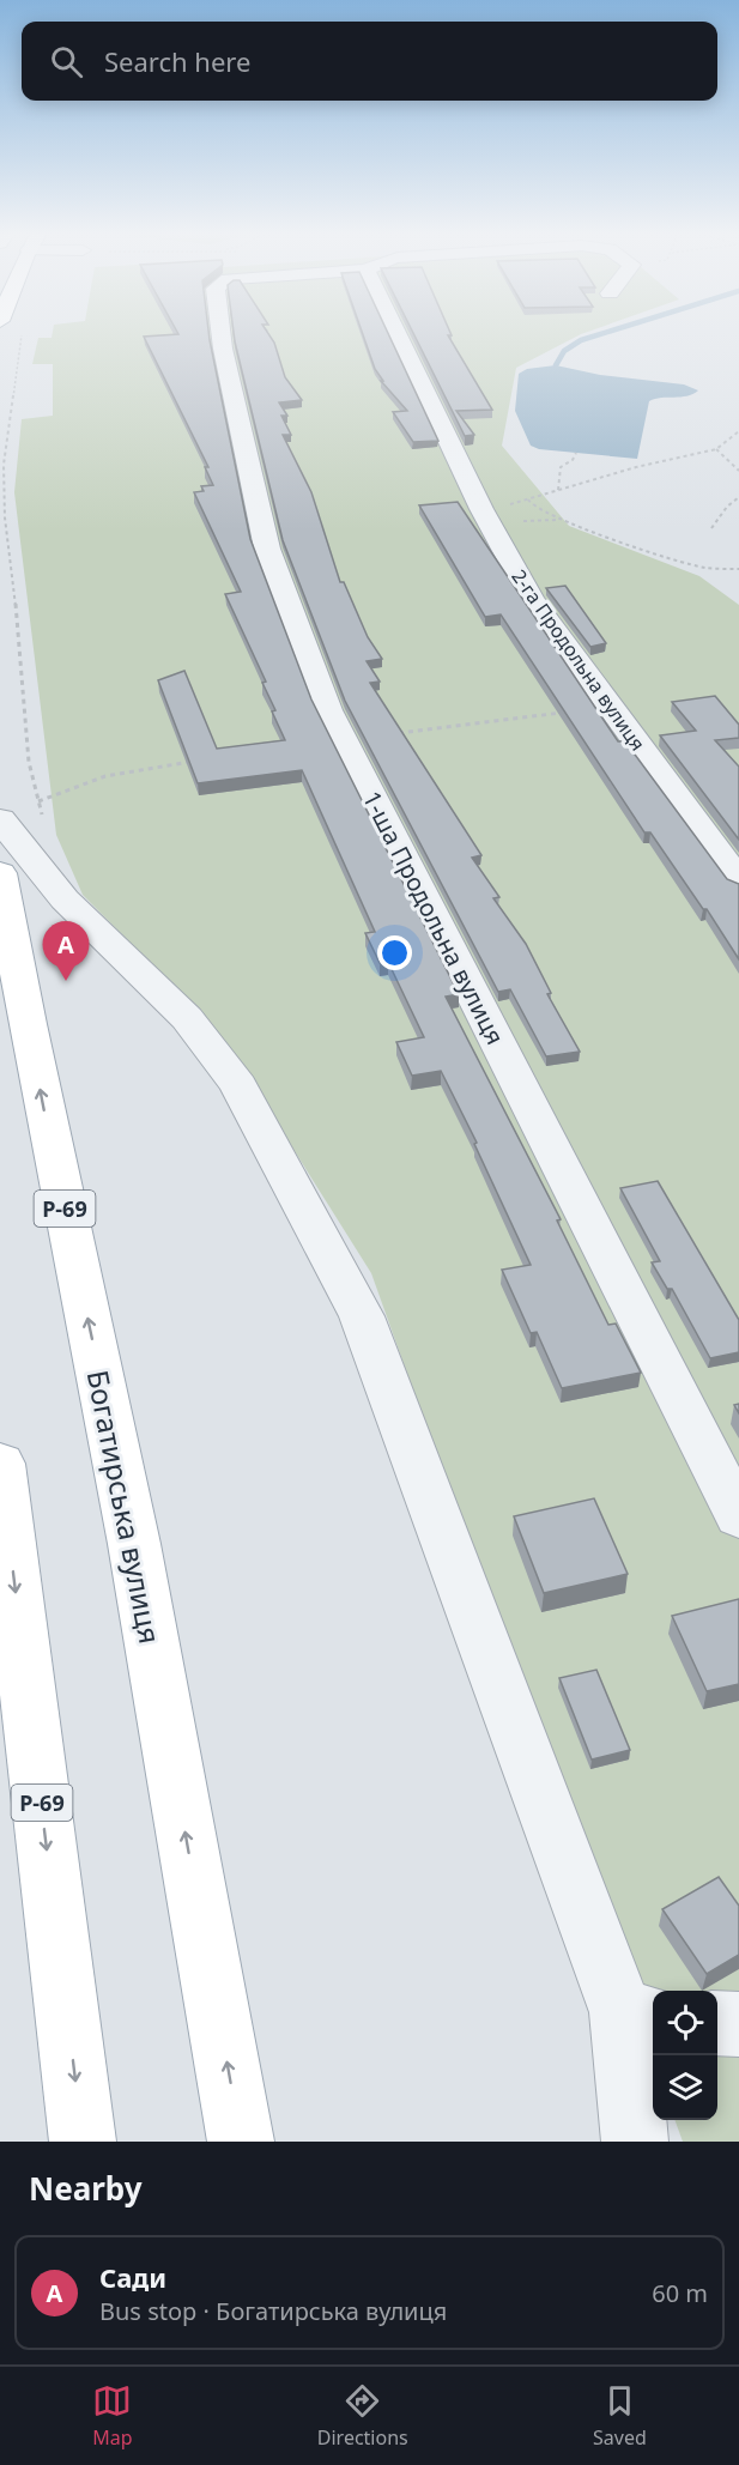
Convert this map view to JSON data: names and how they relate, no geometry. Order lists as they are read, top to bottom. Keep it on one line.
{"streets":{"main road":["Р-69","Богатирська вулиця"],"street":["2-га Продольна вулиця","1-ша Продольна вулиця"]},"page":{"search":"Search here","pins":"A","heading":"Nearby","list":[{"mark":"A","name":"Сади","note":"Bus stop · Богатирська вулиця","value":"60 m"}],"nav":["Map","Directions","Saved"]}}
